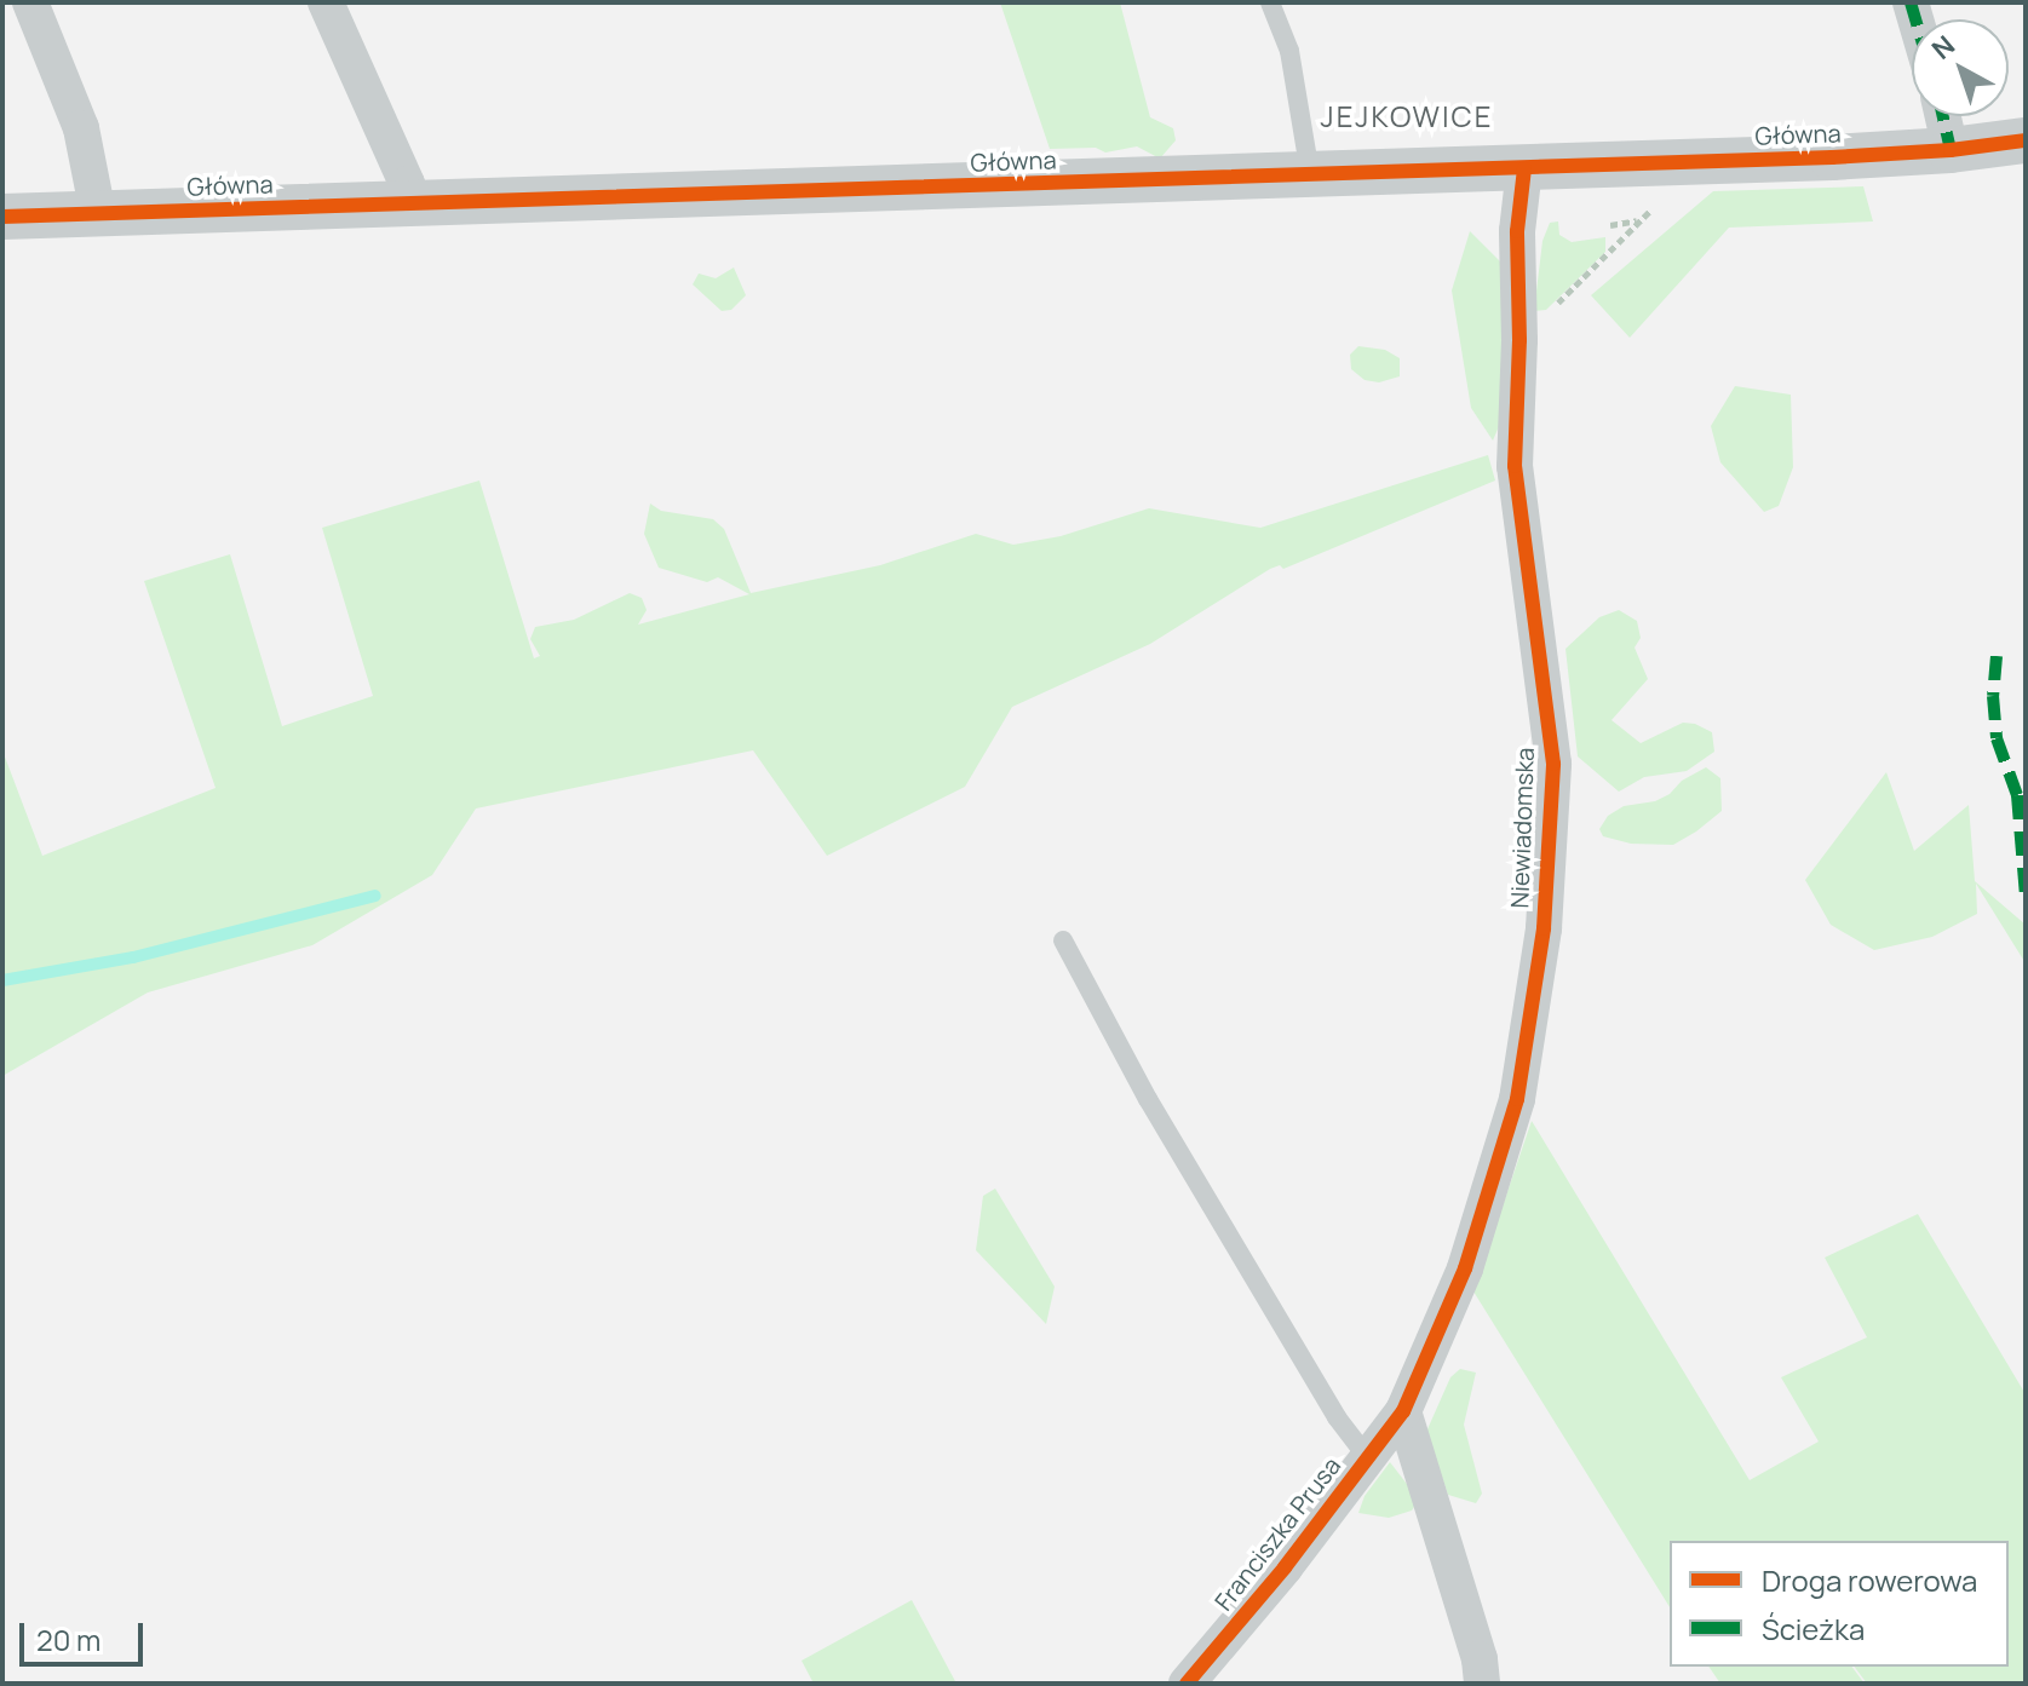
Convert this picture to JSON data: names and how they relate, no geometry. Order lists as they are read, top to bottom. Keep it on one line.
{"streets":{"street":["Główna","Niewiadomska","Franciszka Prusa"]},"crossings":[["Główna","Niewiadomska"],["Niewiadomska","Franciszka Prusa"]],"districts":["JEJKOWICE"],"legend":["Droga rowerowa","Ścieżka"],"scale_bar":"20 m","north":"top left"}
